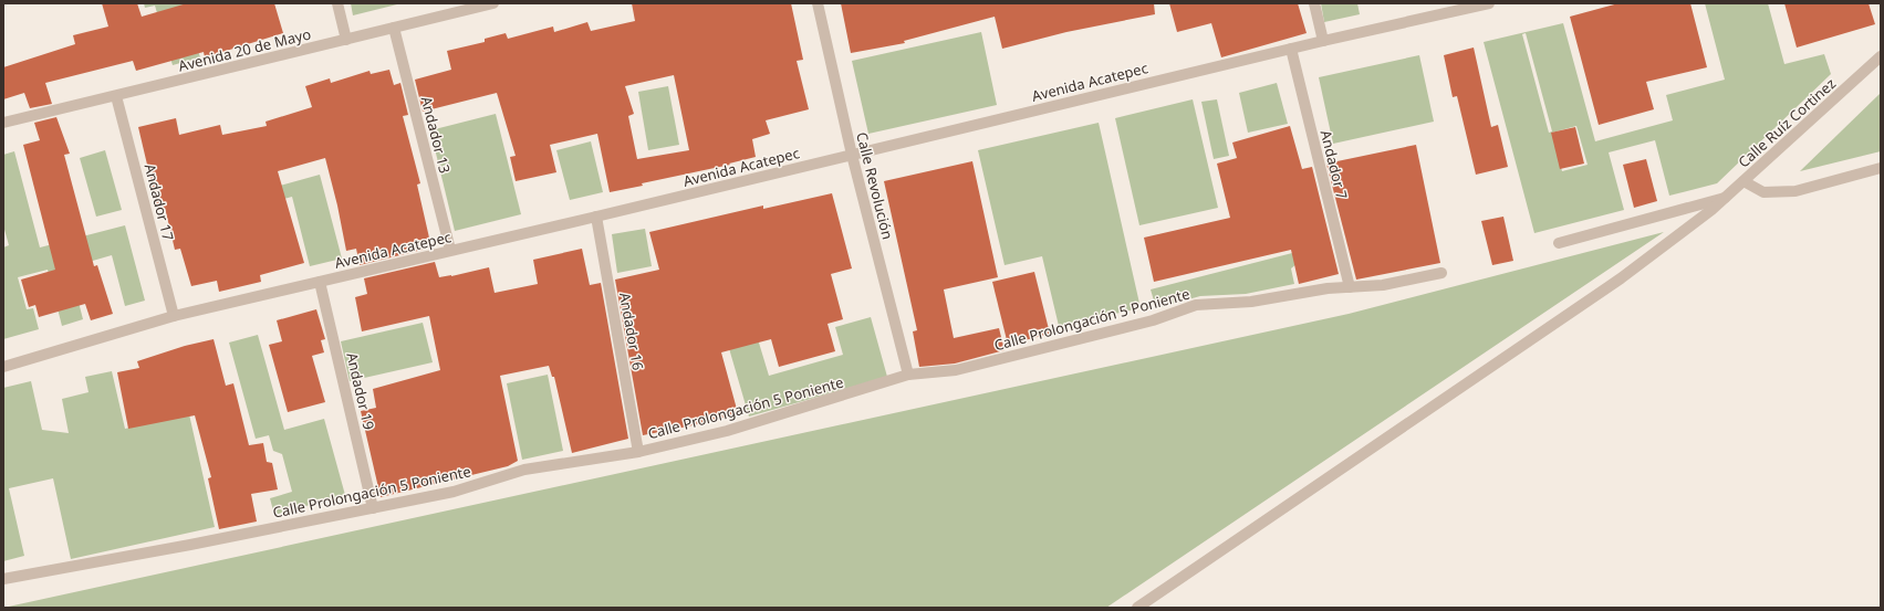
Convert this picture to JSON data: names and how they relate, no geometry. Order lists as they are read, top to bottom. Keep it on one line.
{"streets":{"street":["Avenida 20 de Mayo","Avenida Acatepec","Calle Ruíz Cortinez","Andador 13","Andador 7","Calle Revolución","Andador 17","Calle Prolongación 5 Poniente","Andador 16","Andador 19"]},"crossings":[["Avenida 20 de Mayo","Andador 13"],["Avenida 20 de Mayo","Andador 17"],["Avenida Acatepec","Andador 13"],["Avenida Acatepec","Andador 7"],["Avenida Acatepec","Calle Revolución"],["Avenida Acatepec","Andador 17"],["Avenida Acatepec","Andador 16"],["Avenida Acatepec","Andador 19"],["Andador 7","Calle Prolongación 5 Poniente"],["Calle Revolución","Calle Prolongación 5 Poniente"],["Calle Prolongación 5 Poniente","Andador 16"],["Calle Prolongación 5 Poniente","Andador 19"]]}
